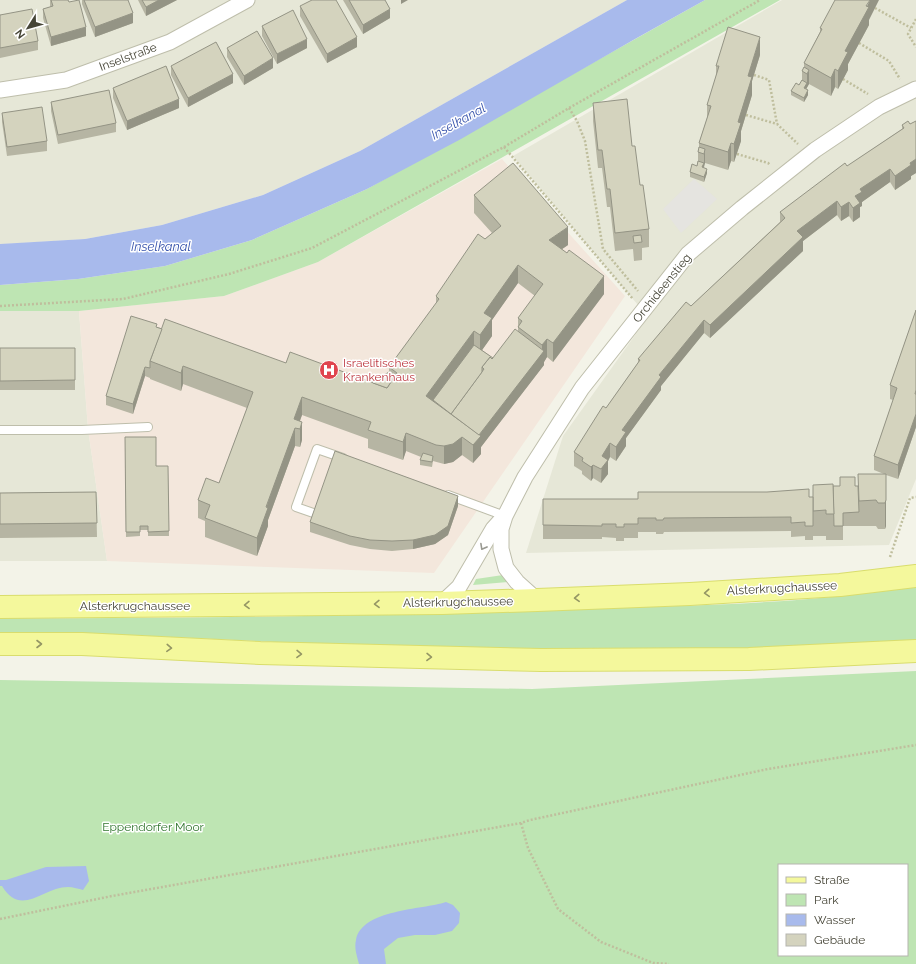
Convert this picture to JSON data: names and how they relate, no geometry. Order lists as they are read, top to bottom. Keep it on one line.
{"streets":{"main road":["Alsterkrugchaussee"],"street":["Inselstraße","Orchideenstieg"]},"crossings":[["Orchideenstieg","Alsterkrugchaussee"]],"water":["Inselkanal"],"parks":["Eppendorfer Moor"],"places":{"hospital":["Israelitisches Krankenhaus"]},"legend":["Straße","Park","Wasser","Gebäude"],"north":"bottom left"}
